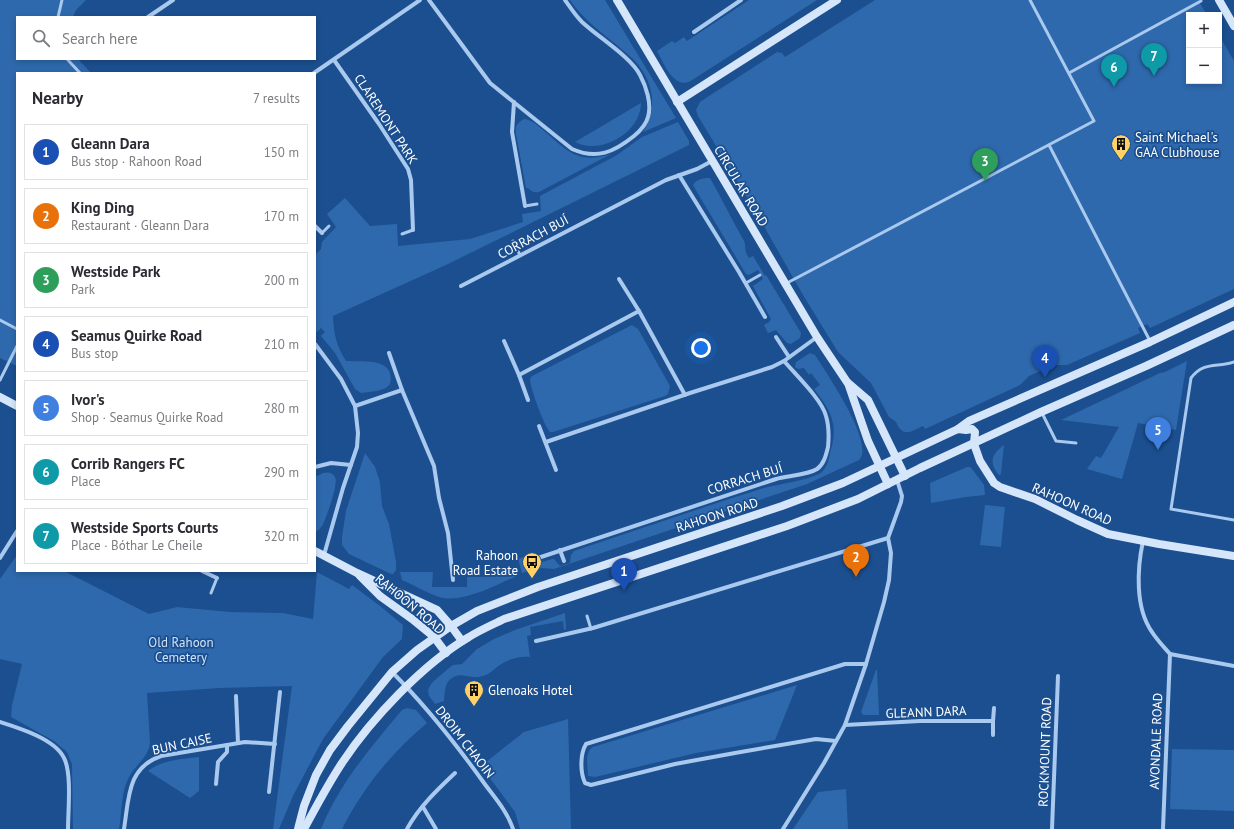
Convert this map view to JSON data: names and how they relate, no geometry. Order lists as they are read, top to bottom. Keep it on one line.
{"streets":{"main road":["CIRCULAR ROAD","RAHOON ROAD"],"street":["CLAREMONT PARK","CORRACH BUÍ","GLEANN DARA","AVONDALE ROAD","DROIM CHAOIN","BUN CAISE","ROCKMOUNT ROAD"]},"crossings":[["CIRCULAR ROAD","CORRACH BUÍ"],["CIRCULAR ROAD","RAHOON ROAD"]],"parks":["Old Rahoon Cemetery"],"places":{"building":["Saint Michael's GAA Clubhouse","Glenoaks Hotel"],"bus stop":["Rahoon Road Estate"]},"page":{"map_buttons":["+","−"],"search":"Search here","pins":["7","6","3","4","5","2","1"],"heading":["Nearby","7 results"],"list":[{"mark":"1","name":"Gleann Dara","note":"Bus stop · Rahoon Road","value":"150 m"},{"mark":"2","name":"King Ding","note":"Restaurant · Gleann Dara","value":"170 m"},{"mark":"3","name":"Westside Park","note":"Park","value":"200 m"},{"mark":"4","name":"Seamus Quirke Road","note":"Bus stop","value":"210 m"},{"mark":"5","name":"Ivor's","note":"Shop · Seamus Quirke Road","value":"280 m"},{"mark":"6","name":"Corrib Rangers FC","note":"Place","value":"290 m"},{"mark":"7","name":"Westside Sports Courts","note":"Place · Bóthar Le Cheile","value":"320 m"}]}}
